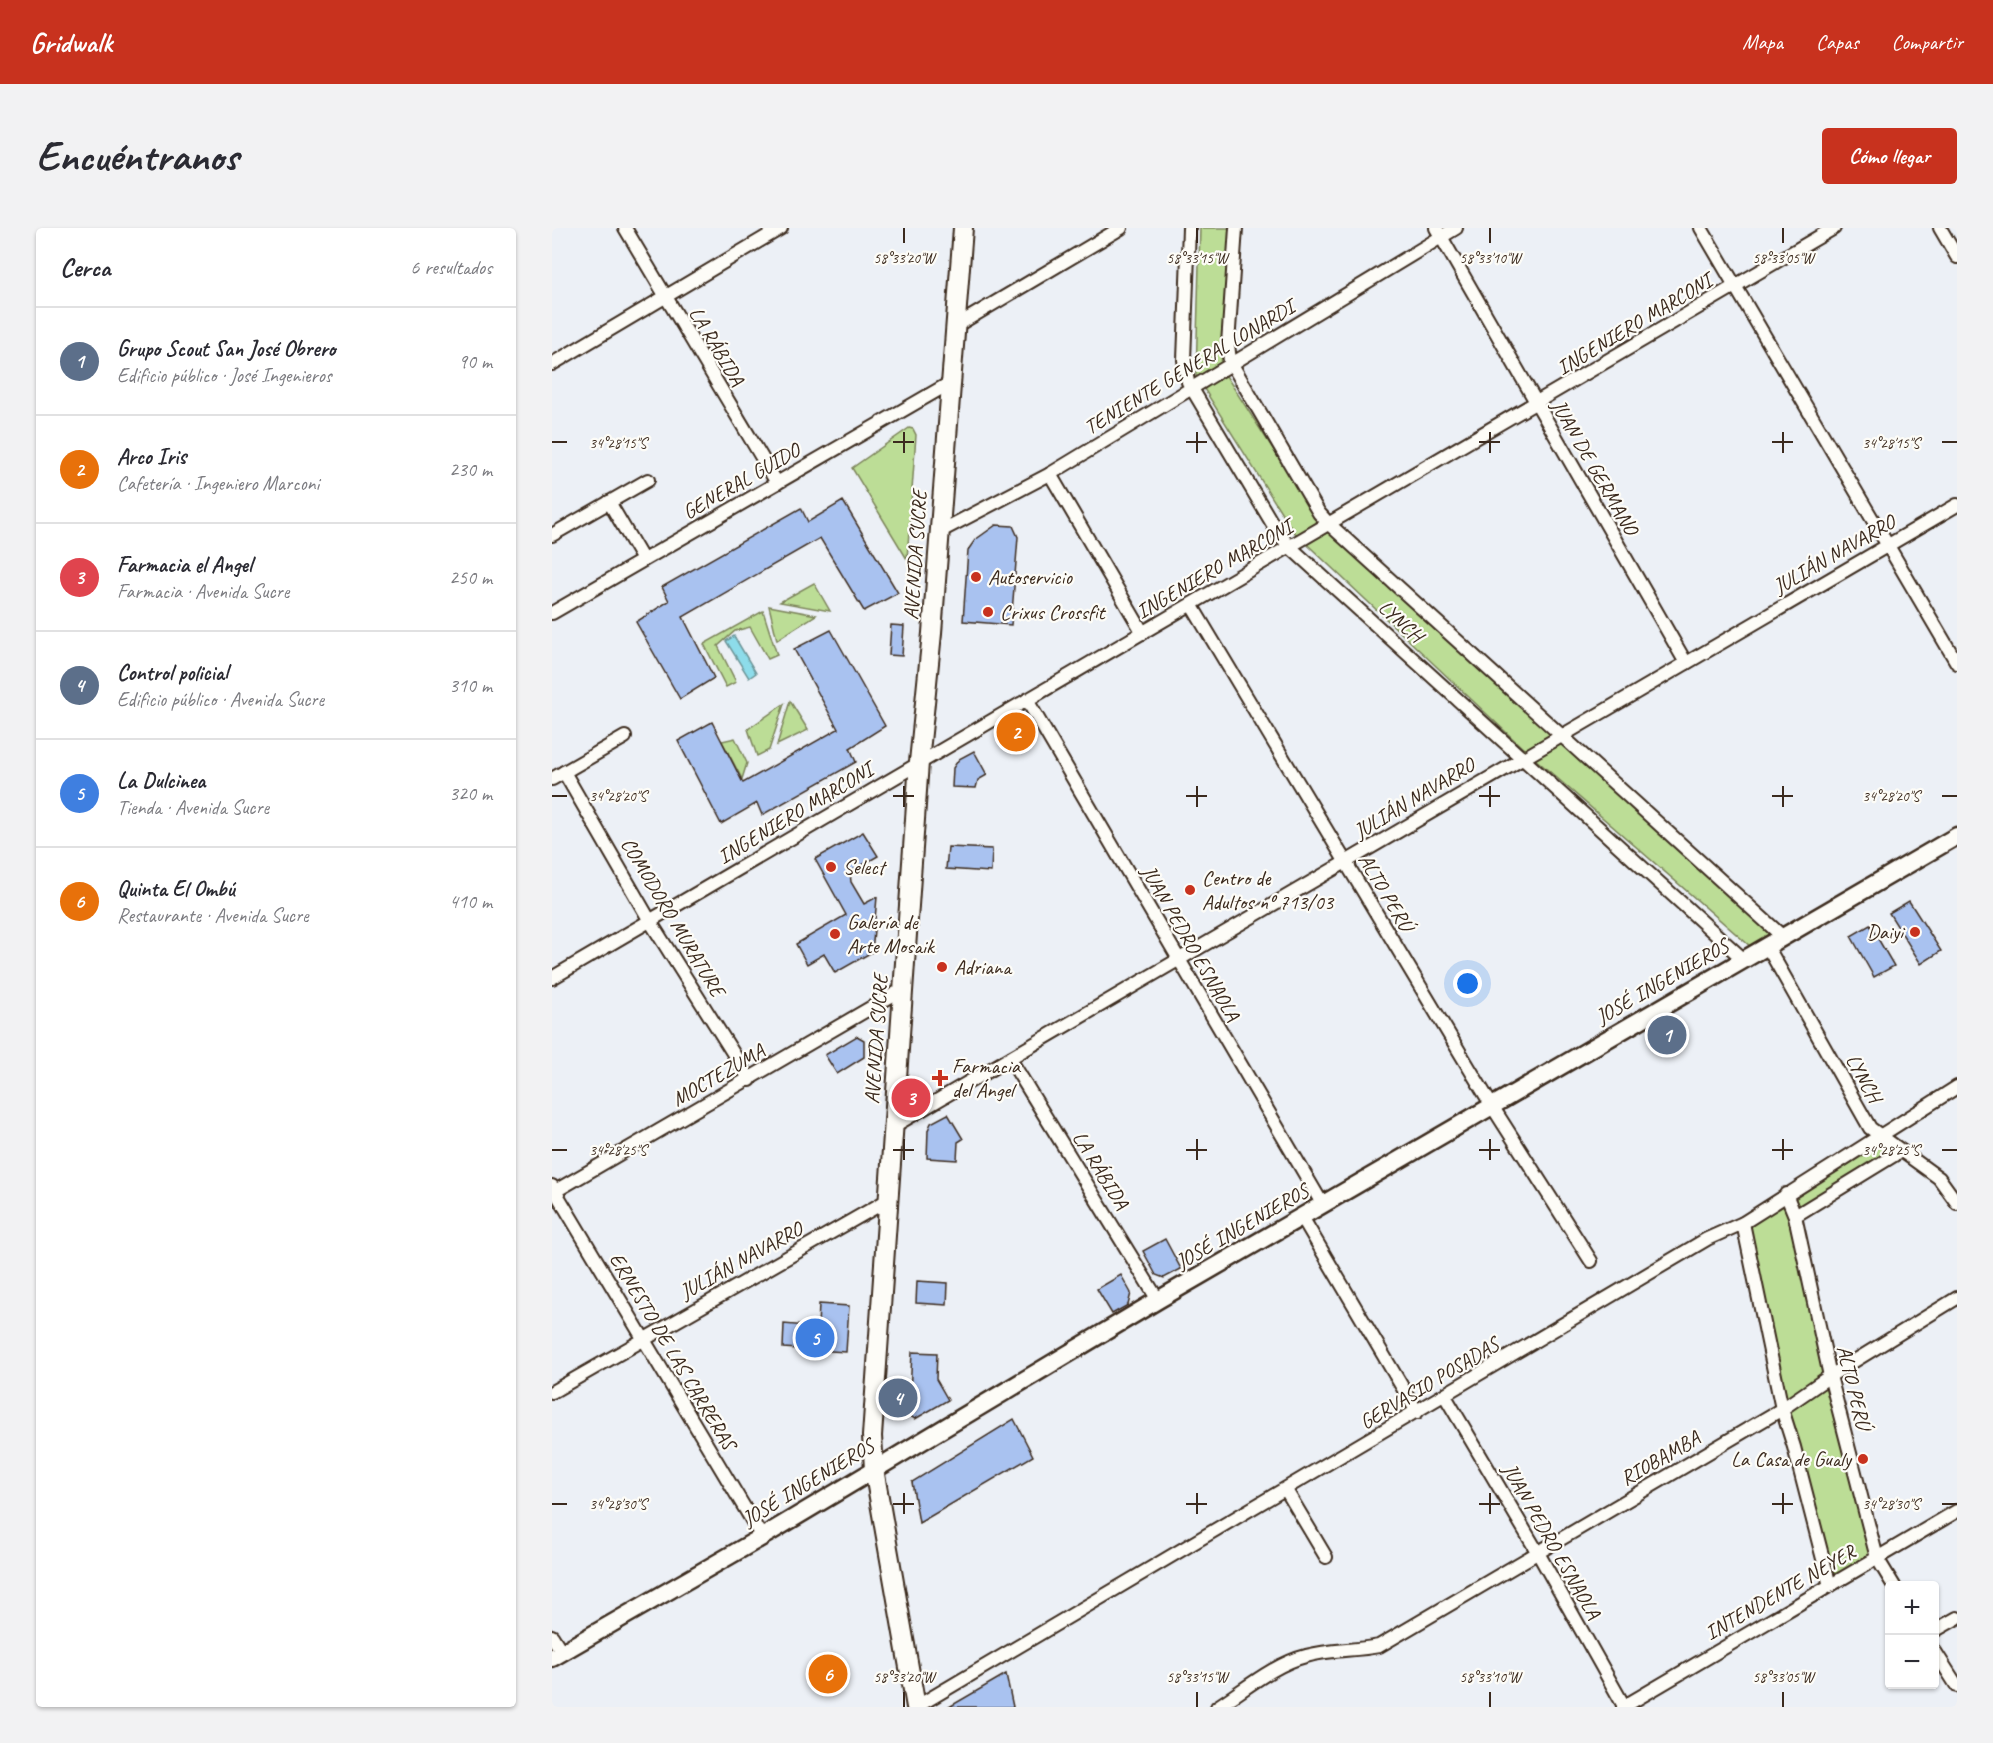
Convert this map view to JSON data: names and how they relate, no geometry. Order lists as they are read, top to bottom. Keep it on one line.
{"streets":{"main road":["AVENIDA SUCRE"],"street":["INGENIERO MARCONI","LA RÁBIDA","TENIENTE GENERAL LONARDI","JUAN DE GERMANO","GENERAL GUIDO","JULIÁN NAVARRO","LYNCH","ALTO PERÚ","COMODORO MURATURE","JUAN PEDRO ESNAOLA","JOSÉ INGENIEROS","MOCTEZUMA","ERNESTO DE LAS CARRERAS","GERVASIO POSADAS","RIOBAMBA","INTENDENTE NEYER"]},"crossings":[["INGENIERO MARCONI","JUAN DE GERMANO"],["INGENIERO MARCONI","AVENIDA SUCRE"],["INGENIERO MARCONI","LYNCH"],["INGENIERO MARCONI","ALTO PERÚ"],["INGENIERO MARCONI","COMODORO MURATURE"],["INGENIERO MARCONI","JUAN PEDRO ESNAOLA"],["LA RÁBIDA","GENERAL GUIDO"],["LA RÁBIDA","JULIÁN NAVARRO"],["LA RÁBIDA","JOSÉ INGENIEROS"],["TENIENTE GENERAL LONARDI","JUAN DE GERMANO"],["TENIENTE GENERAL LONARDI","AVENIDA SUCRE"],["TENIENTE GENERAL LONARDI","LYNCH"],["JUAN DE GERMANO","JULIÁN NAVARRO"],["GENERAL GUIDO","AVENIDA SUCRE"],["JULIÁN NAVARRO","AVENIDA SUCRE"],["JULIÁN NAVARRO","LYNCH"],["JULIÁN NAVARRO","ALTO PERÚ"],["JULIÁN NAVARRO","JUAN PEDRO ESNAOLA"],["JULIÁN NAVARRO","ERNESTO DE LAS CARRERAS"],["AVENIDA SUCRE","JOSÉ INGENIEROS"],["AVENIDA SUCRE","MOCTEZUMA"],["AVENIDA SUCRE","GERVASIO POSADAS"],["LYNCH","JOSÉ INGENIEROS"],["LYNCH","GERVASIO POSADAS"],["ALTO PERÚ","JOSÉ INGENIEROS"],["ALTO PERÚ","GERVASIO POSADAS"],["ALTO PERÚ","RIOBAMBA"],["ALTO PERÚ","INTENDENTE NEYER"],["COMODORO MURATURE","MOCTEZUMA"],["JUAN PEDRO ESNAOLA","JOSÉ INGENIEROS"],["JUAN PEDRO ESNAOLA","GERVASIO POSADAS"],["JUAN PEDRO ESNAOLA","RIOBAMBA"],["JUAN PEDRO ESNAOLA","INTENDENTE NEYER"],["JOSÉ INGENIEROS","ERNESTO DE LAS CARRERAS"],["MOCTEZUMA","ERNESTO DE LAS CARRERAS"]],"places":{"other":["Autoservicio","Crixus Crossfit","Select","Centro de Adultos nº 713/03","Daiyi","Galería de Arte Mosaik","Adriana","La Casa de Gualy"],"health":["Farmacia del Ángel"]},"page":{"header":"Gridwalk","nav":["Mapa","Capas","Compartir"],"buttons":"Cómo llegar","title":"Encuéntranos","heading":["Cerca","6 resultados"],"list":[{"mark":"1","name":"Grupo Scout San José Obrero","note":"Edificio público · José Ingenieros","value":"90 m"},{"mark":"2","name":"Arco Iris","note":"Cafetería · Ingeniero Marconi","value":"230 m"},{"mark":"3","name":"Farmacia el Angel","note":"Farmacia · Avenida Sucre","value":"250 m"},{"mark":"4","name":"Control policial","note":"Edificio público · Avenida Sucre","value":"310 m"},{"mark":"5","name":"La Dulcinea","note":"Tienda · Avenida Sucre","value":"320 m"},{"mark":"6","name":"Quinta El Ombú","note":"Restaurante · Avenida Sucre","value":"410 m"}],"pins":["2","1","3","5","4","6"],"map_buttons":["+","−"]},"coordinates":["58°33'20\"W","58°33'15\"W","58°33'10\"W","58°33'05\"W","34°28'15\"S","34°28'20\"S","34°28'25\"S","34°28'30\"S"]}
